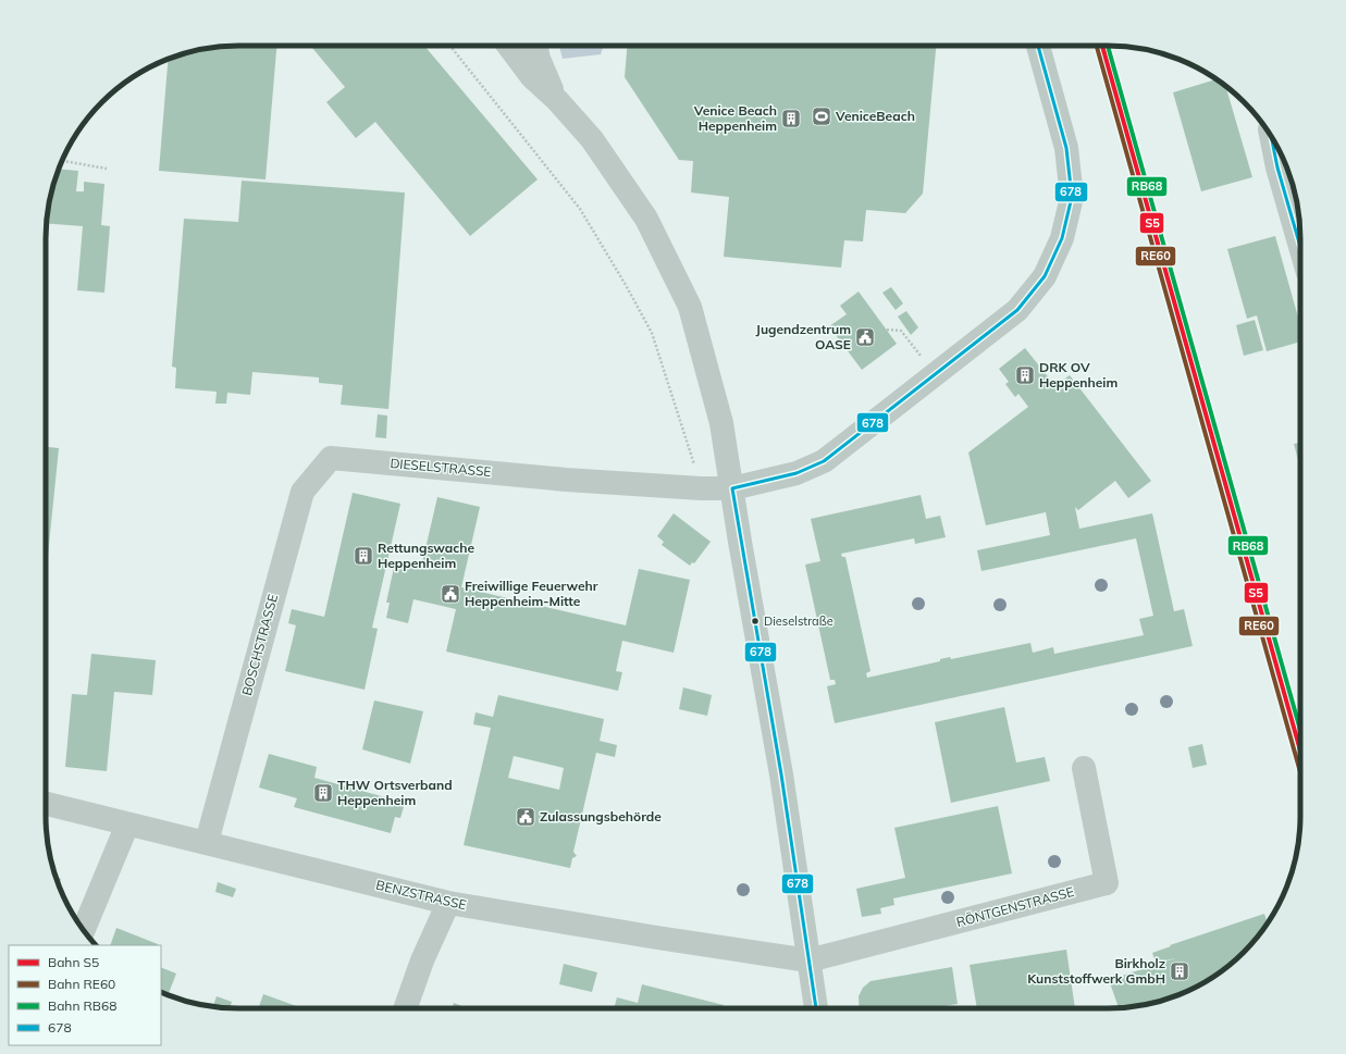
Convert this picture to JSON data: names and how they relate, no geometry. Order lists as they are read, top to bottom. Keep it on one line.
{"streets":{"street":["DIESELSTRASSE","BOSCHSTRASSE","BENZSTRASSE","RÖNTGENSTRASSE"]},"crossings":[["DIESELSTRASSE","BOSCHSTRASSE"],["BOSCHSTRASSE","BENZSTRASSE"],["BENZSTRASSE","RÖNTGENSTRASSE"]],"places":{"sports":["VeniceBeach"],"building":["Venice Beach Heppenheim","DRK OV Heppenheim","Rettungswache Heppenheim","THW Ortsverband Heppenheim","Birkholz Kunststoffwerk GmbH"],"public building":["Jugendzentrum OASE","Freiwillige Feuerwehr Heppenheim-Mitte","Zulassungsbehörde"],"other":["Dieselstraße"]},"lines":["rail line S5","rail line RE60","rail line RB68","transit line 678"],"legend":["Bahn S5","Bahn RE60","Bahn RB68","678"]}
